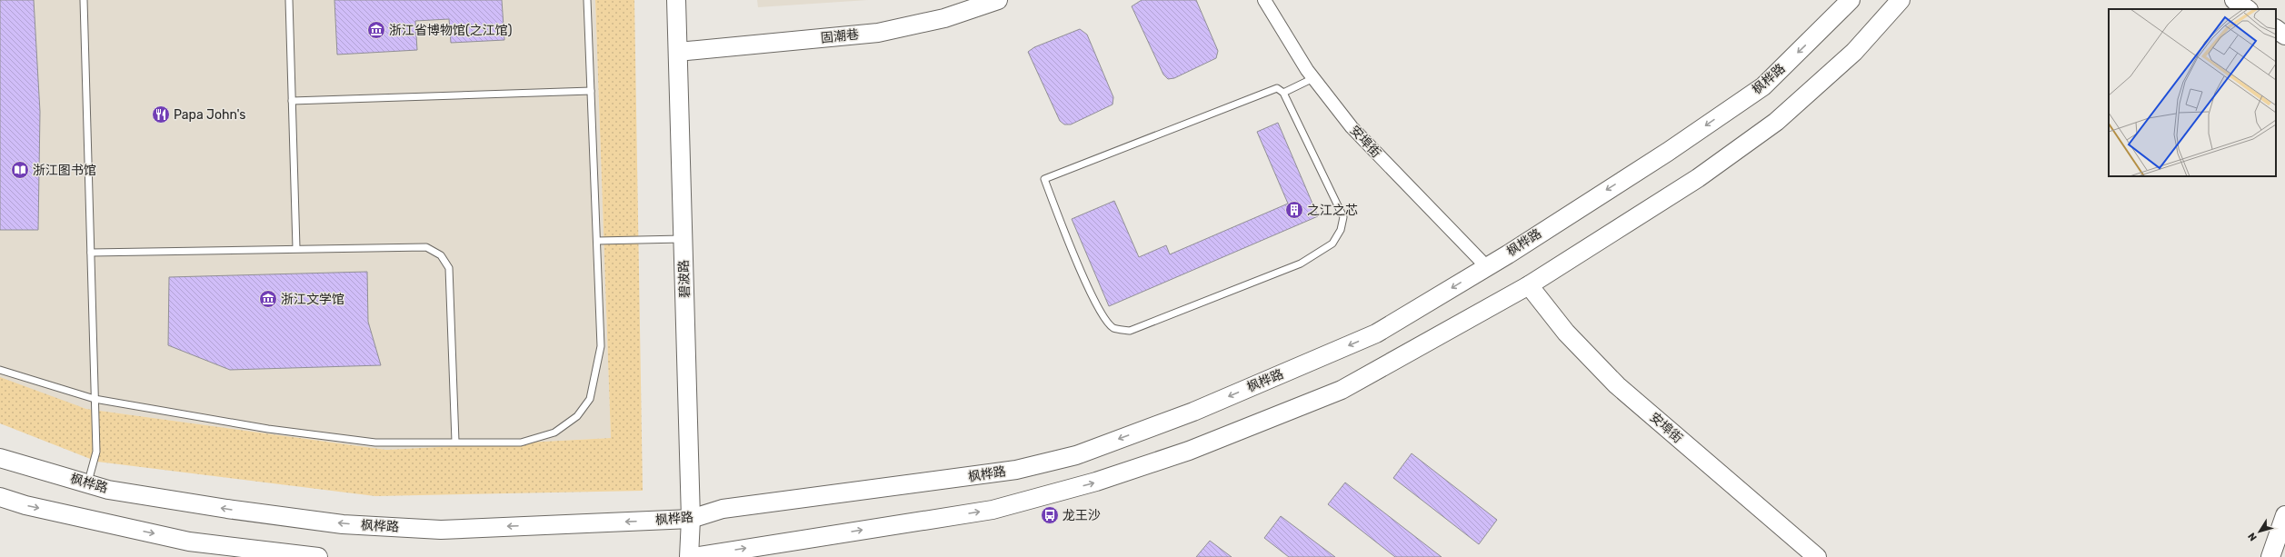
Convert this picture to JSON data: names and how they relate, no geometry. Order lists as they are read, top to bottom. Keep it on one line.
{"streets":{"main road":["固潮巷","枫桦路","安埠街","碧波路"]},"crossings":[["固潮巷","碧波路"],["枫桦路","安埠街"],["枫桦路","碧波路"]],"places":{"museum":["浙江省博物馆(之江馆)","浙江文学馆"],"restaurant":["Papa John's"],"library":["浙江图书馆"],"building":["之江之芯"],"bus stop":["龙王沙"]},"north":"bottom left"}
